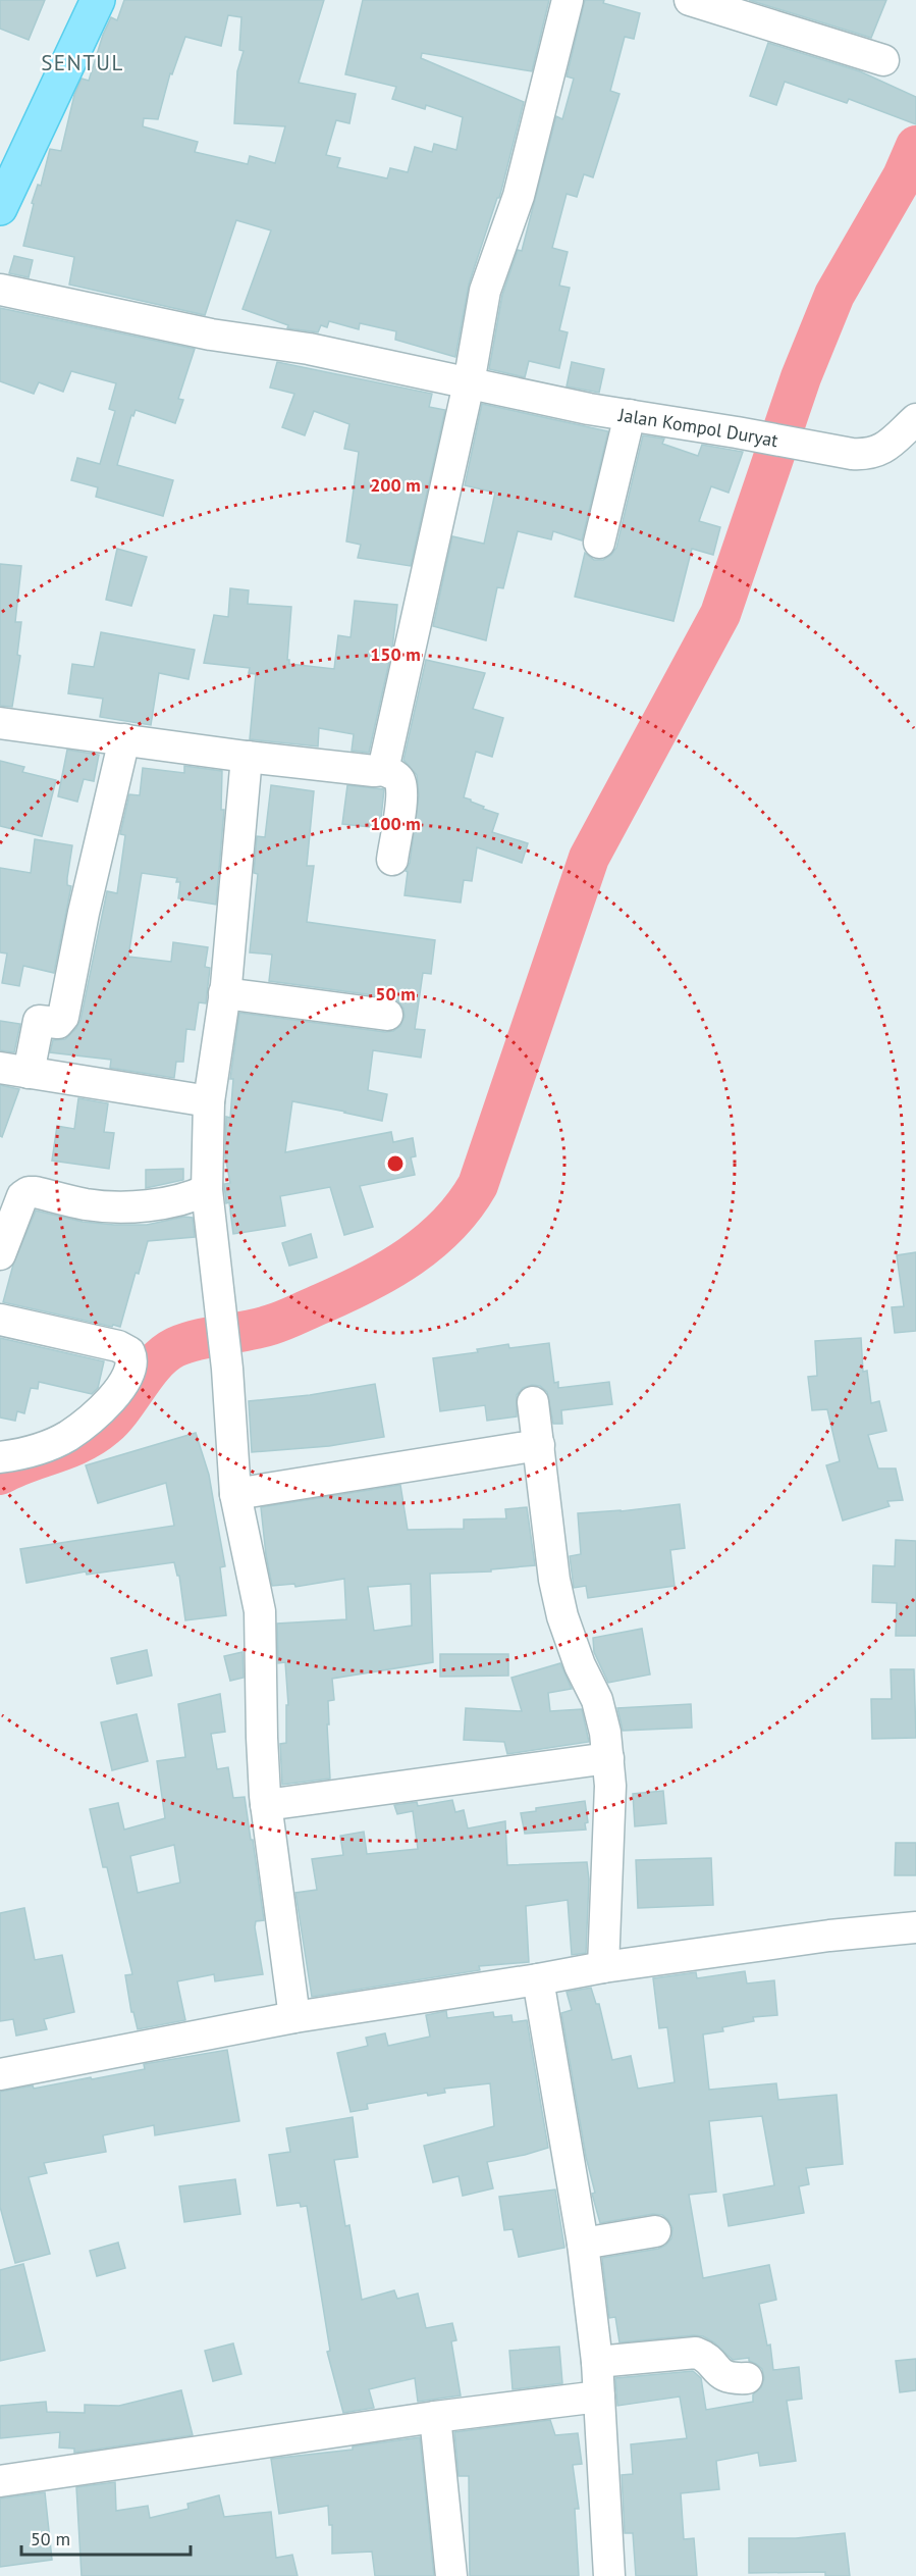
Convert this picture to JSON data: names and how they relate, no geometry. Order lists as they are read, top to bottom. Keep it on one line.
{"streets":{"street":["Jalan Kompol Duryat"]},"districts":["SENTUL"],"scale_bar":"50 m","rings":["200 m","150 m","100 m","50 m"]}
